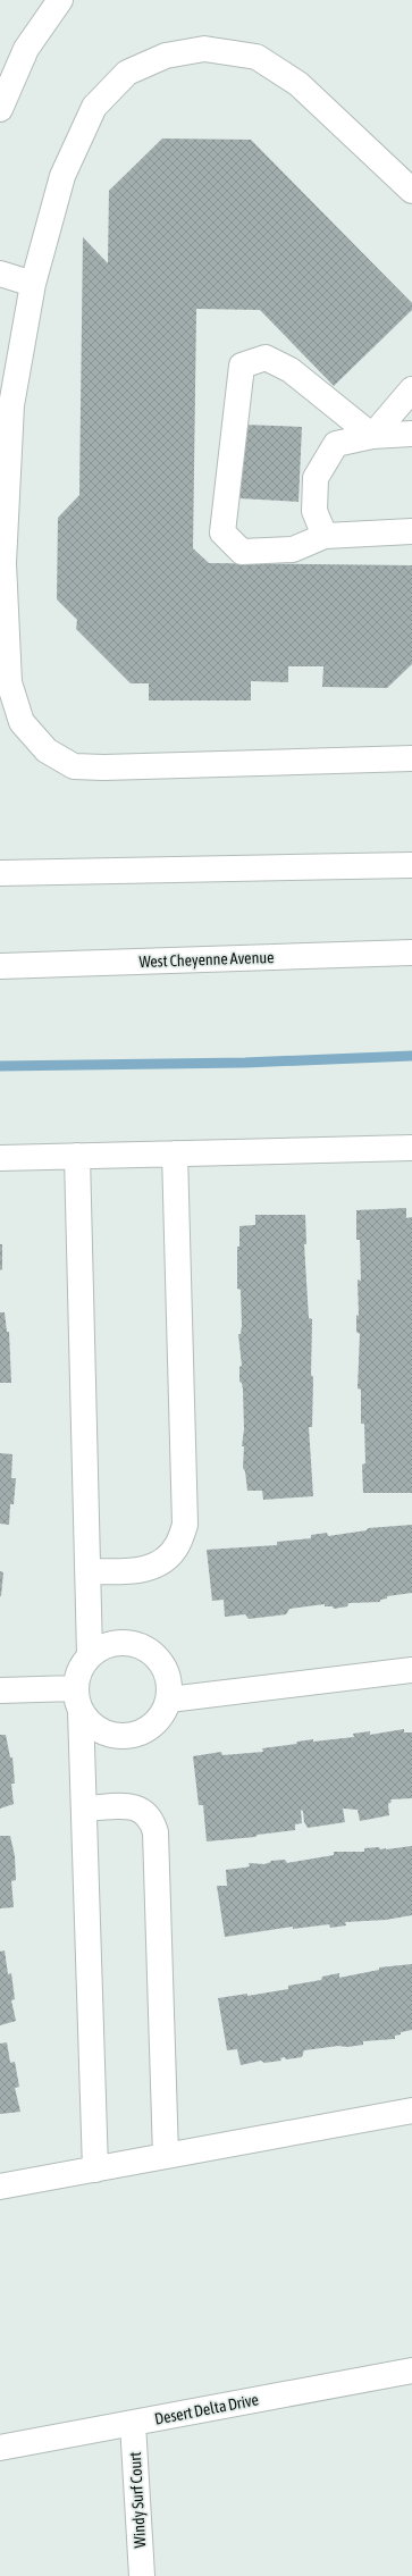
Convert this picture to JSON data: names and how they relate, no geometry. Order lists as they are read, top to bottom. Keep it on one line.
{"streets":{"street":["West Cheyenne Avenue","Desert Delta Drive","Windy Surf Court"]},"crossings":[["Desert Delta Drive","Windy Surf Court"]]}
